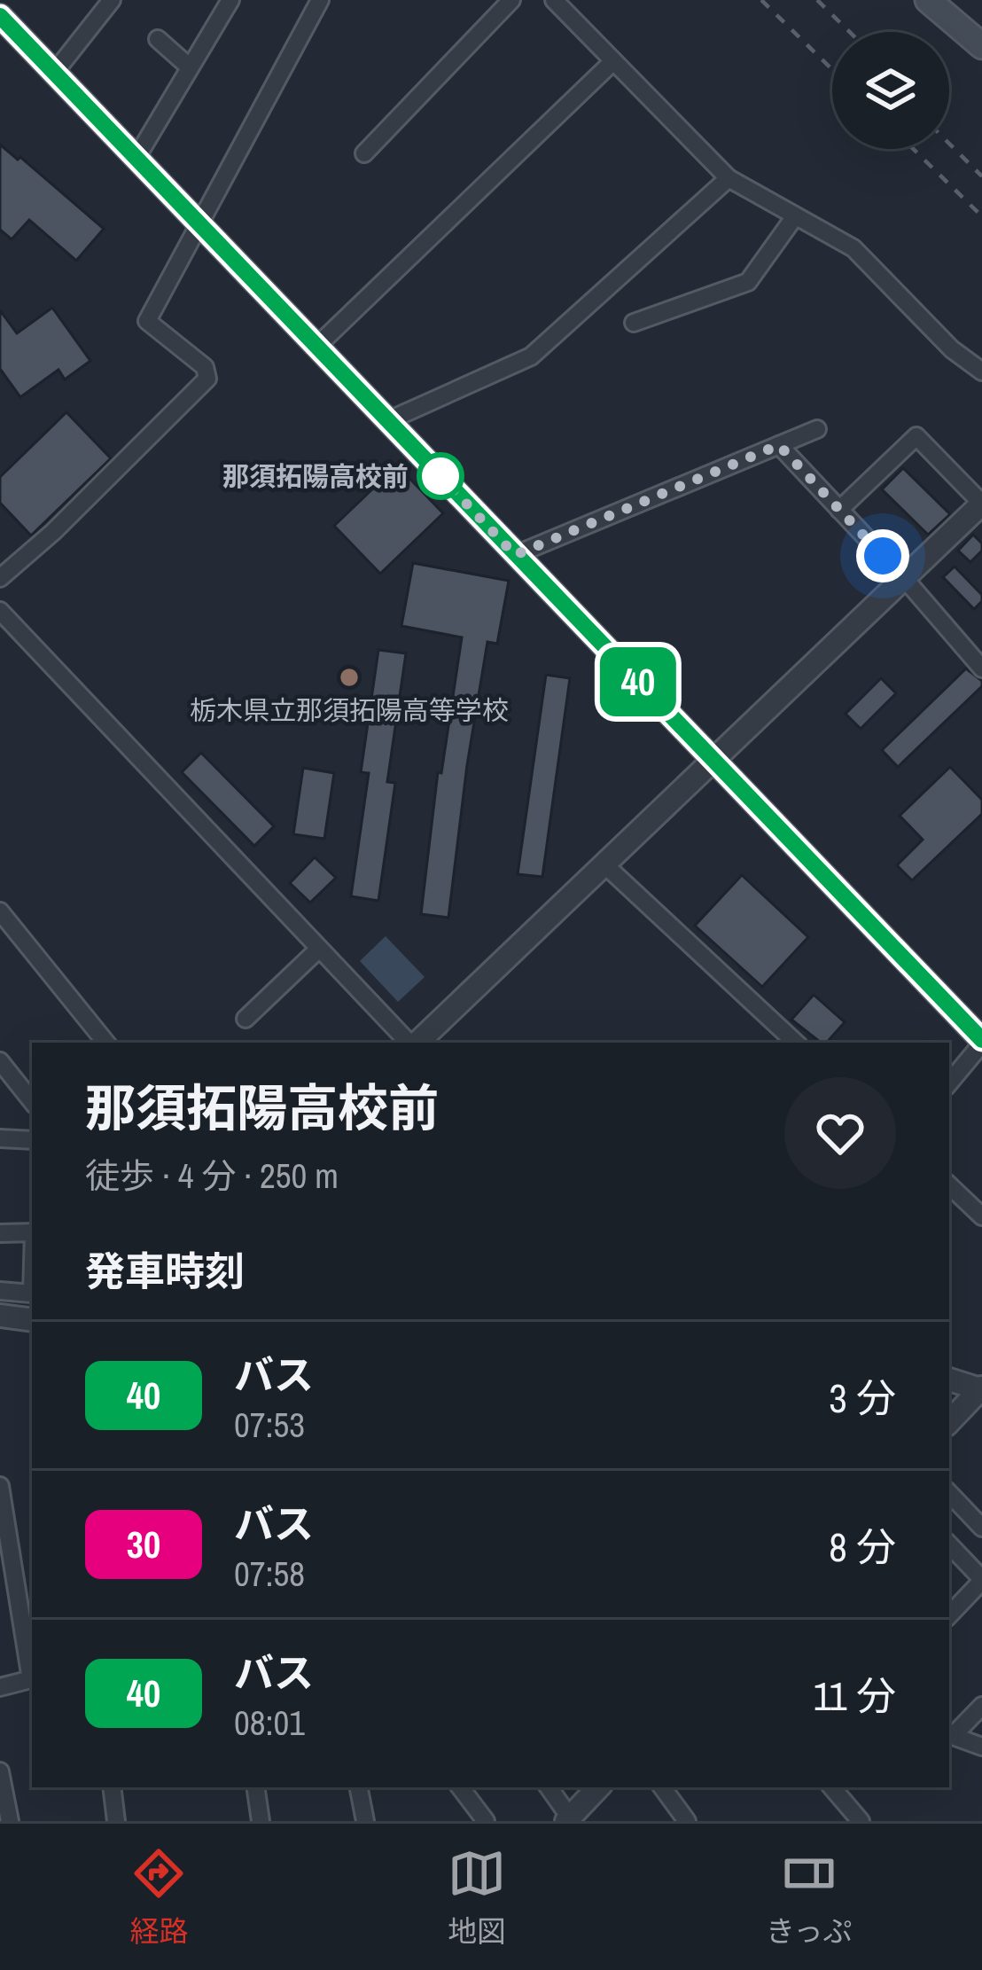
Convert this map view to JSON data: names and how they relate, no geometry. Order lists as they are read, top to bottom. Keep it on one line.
{"places":["那須拓陽高校前","栃木県立那須拓陽高等学校"],"lines":["bus line 40"],"page":{"on_map":"40","heading":[["那須拓陽高校前","徒歩 · 4 分 · 250 m"],"発車時刻"],"list":[{"mark":"40","name":"バス","note":"07:53","value":"3 分"},{"mark":"30","name":"バス","note":"07:58","value":"8 分"},{"mark":"40","name":"バス","note":"08:01","value":"11 分"}],"tabs":["経路","地図","きっぷ"]}}
